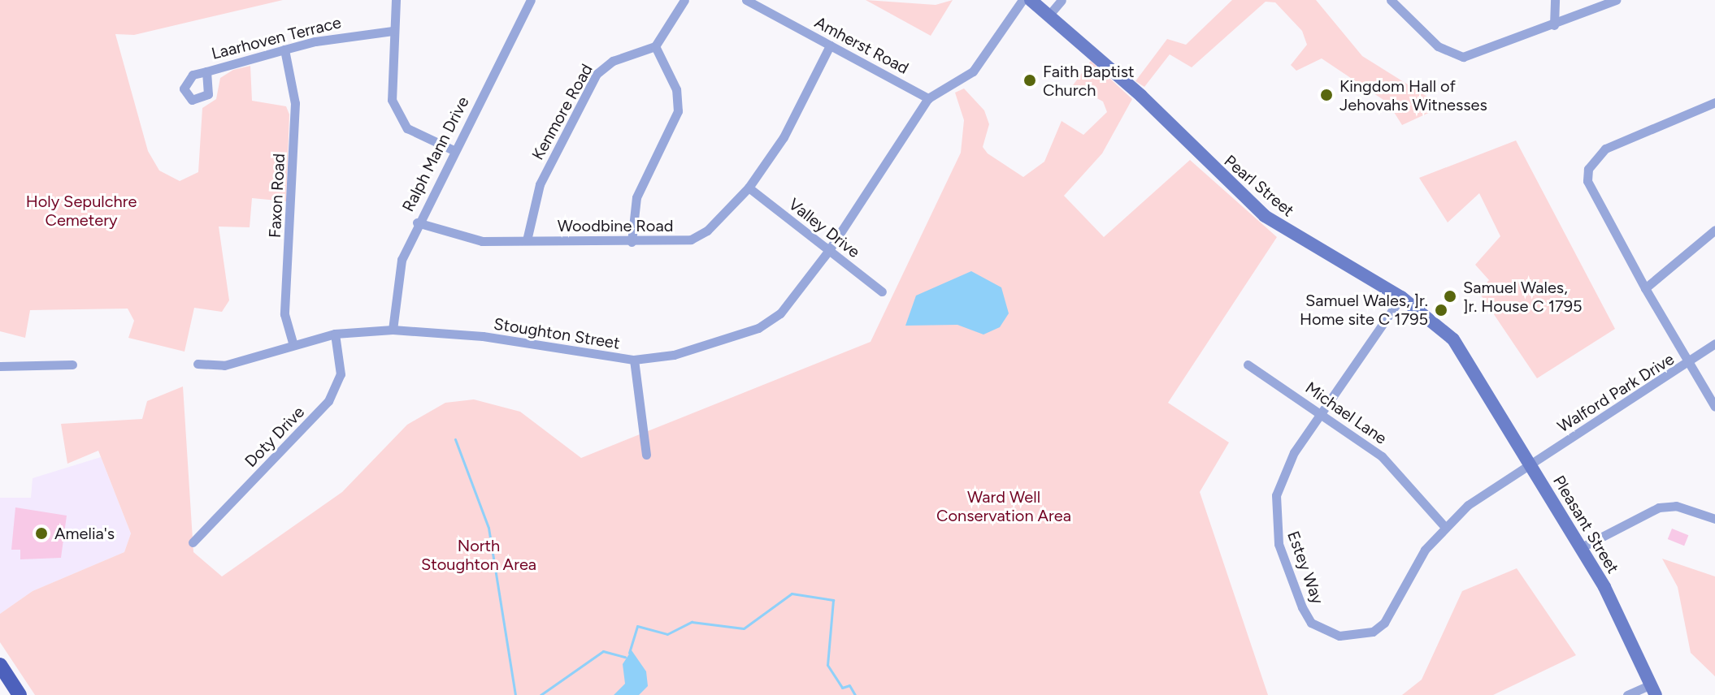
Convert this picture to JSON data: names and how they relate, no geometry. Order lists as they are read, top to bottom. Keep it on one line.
{"streets":{"main road":["Pearl Street","Pleasant Street"],"street":["Laarhoven Terrace","Amherst Road","Kenmore Road","Ralph Mann Drive","Faxon Road","Woodbine Road","Valley Drive","Stoughton Street","Walford Park Drive","Michael Lane","Doty Drive","Estey Way"]},"crossings":[["Laarhoven Terrace","Faxon Road"],["Amherst Road","Woodbine Road"],["Amherst Road","Stoughton Street"],["Kenmore Road","Woodbine Road"],["Ralph Mann Drive","Woodbine Road"],["Ralph Mann Drive","Stoughton Street"],["Pearl Street","Pleasant Street"],["Pearl Street","Estey Way"],["Faxon Road","Stoughton Street"],["Woodbine Road","Valley Drive"],["Valley Drive","Stoughton Street"],["Stoughton Street","Doty Drive"],["Walford Park Drive","Pleasant Street"],["Walford Park Drive","Estey Way"],["Michael Lane","Estey Way"],["Pleasant Street","Estey Way"]],"parks":["Holy Sepulchre Cemetery","Ward Well Conservation Area","North Stoughton Area"],"places":["Faith Baptist Church","Kingdom Hall of Jehovahs Witnesses","Samuel Wales, ]r. House C 1795","Samuel Wales, ]r. Home site C 1795","Amelia's"]}
